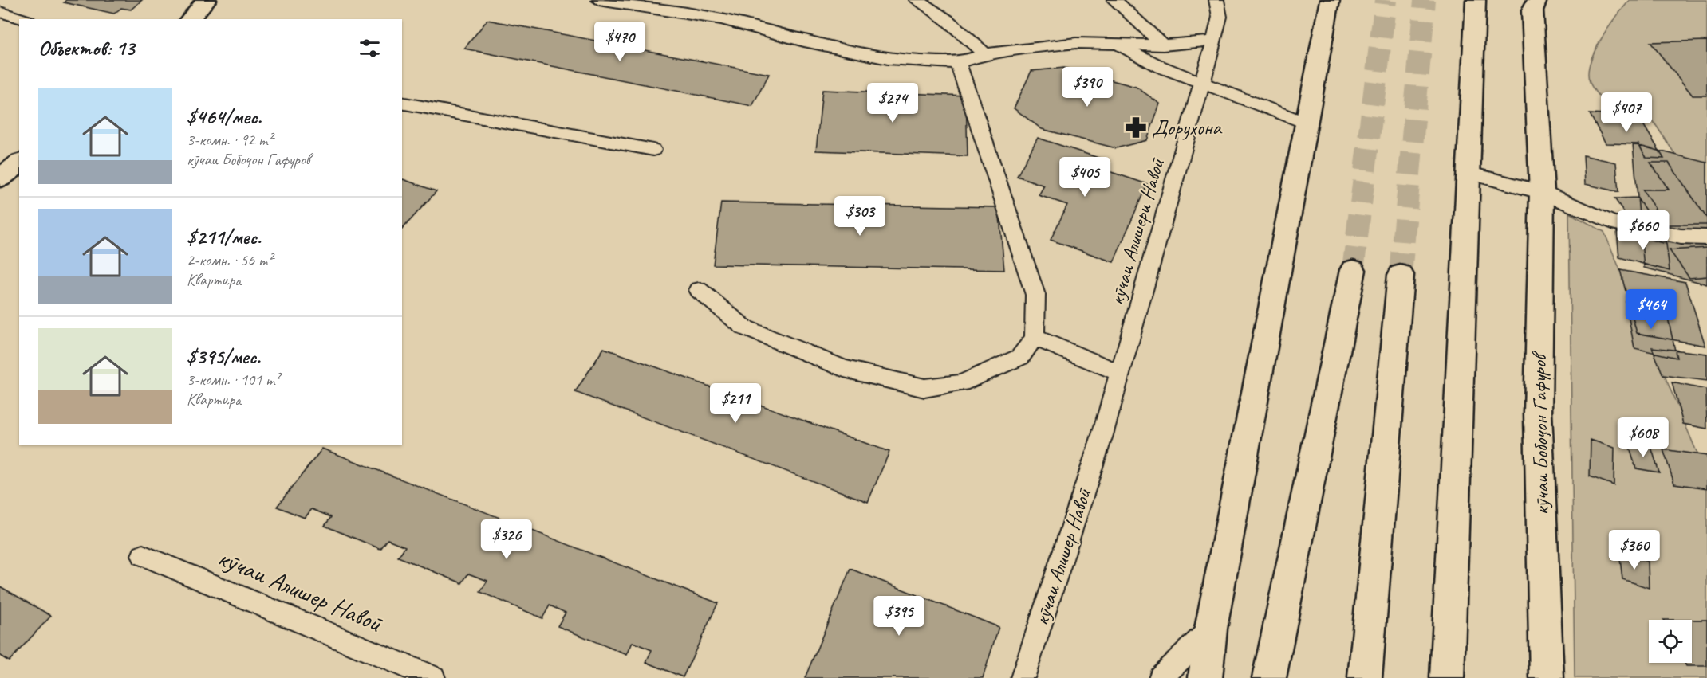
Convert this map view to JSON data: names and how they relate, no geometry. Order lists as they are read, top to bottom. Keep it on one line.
{"streets":{"main road":["кӯчаи Бобоҷон Гафуров"],"lane":["кӯчаи Алишери Навоӣ","кӯчаи Алишер Навоӣ"]},"crossings":[["кӯчаи Алишери Навоӣ","кӯчаи Алишер Навоӣ"]],"places":{"pharmacy":["Дорухона"]},"page":{"heading":"Объектов: 13","price":["$470","$390","$274","$407","$405","$303","$660","$464","$211","$608","$326","$360","$395"],"list":[{"name":"$464/мес.","note":"3-комн. · 92 m² · кӯчаи Бобоҷон Гафуров"},{"name":"$211/мес.","note":"2-комн. · 56 m² · Квартира"},{"name":"$395/мес.","note":"3-комн. · 101 m² · Квартира"}]}}
